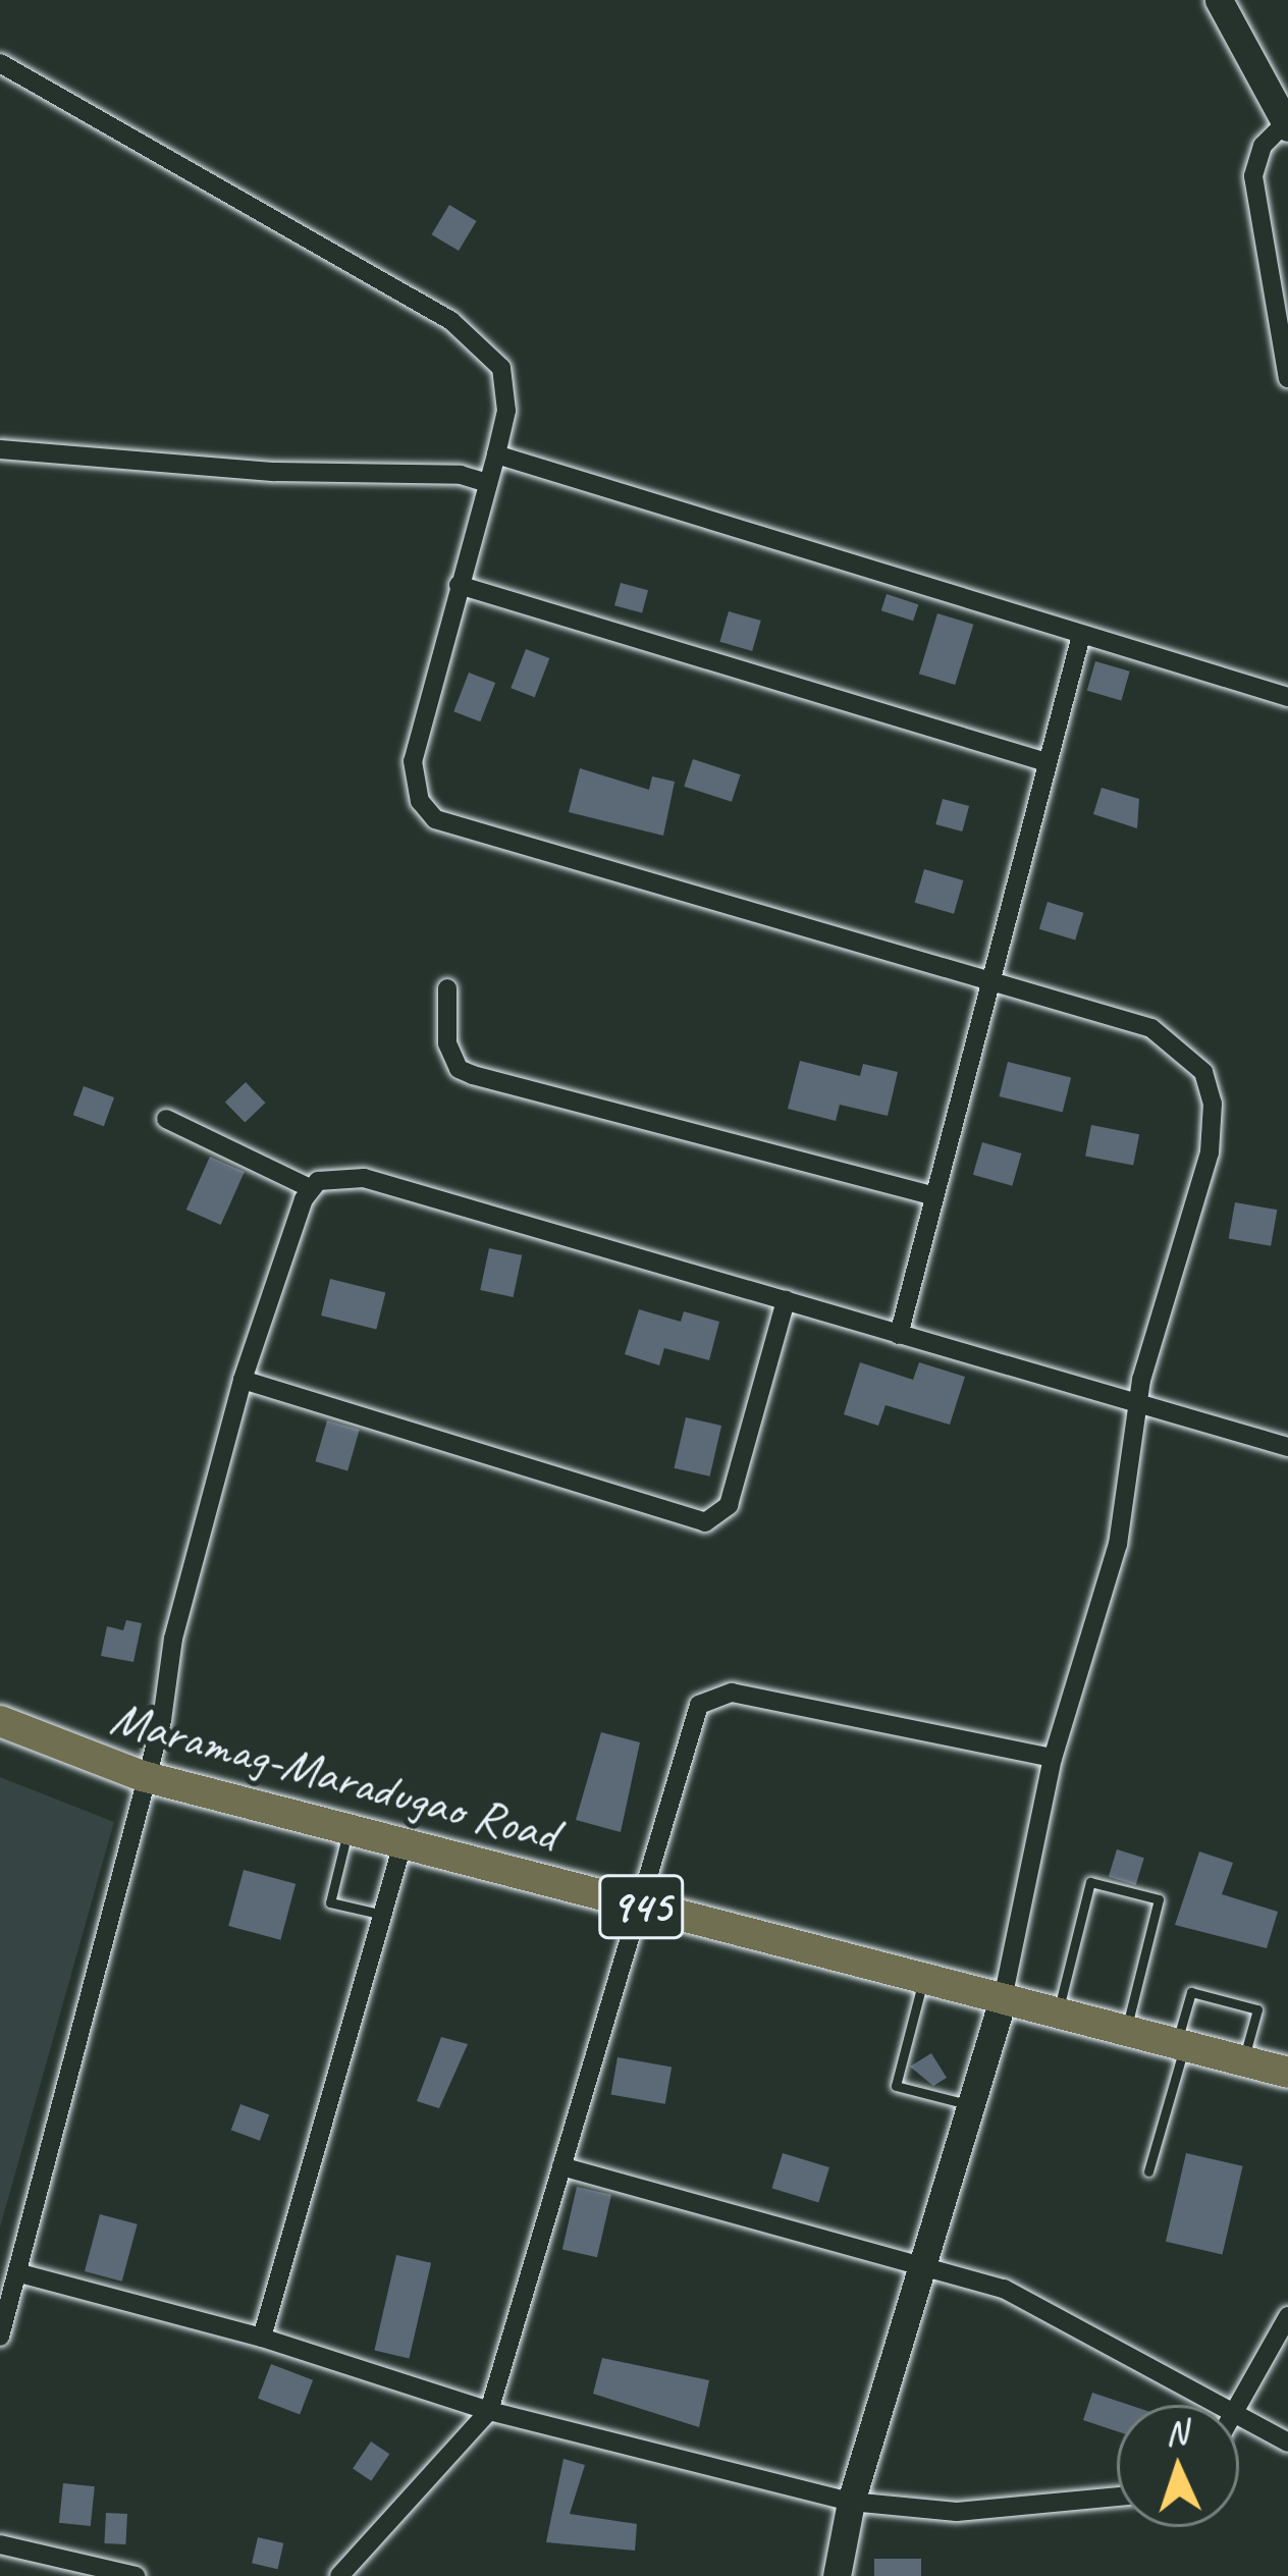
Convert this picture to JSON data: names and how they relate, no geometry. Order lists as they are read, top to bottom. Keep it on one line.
{"streets":{"main road":["Maramag-Maradugao Road","945"]},"north":"top"}
